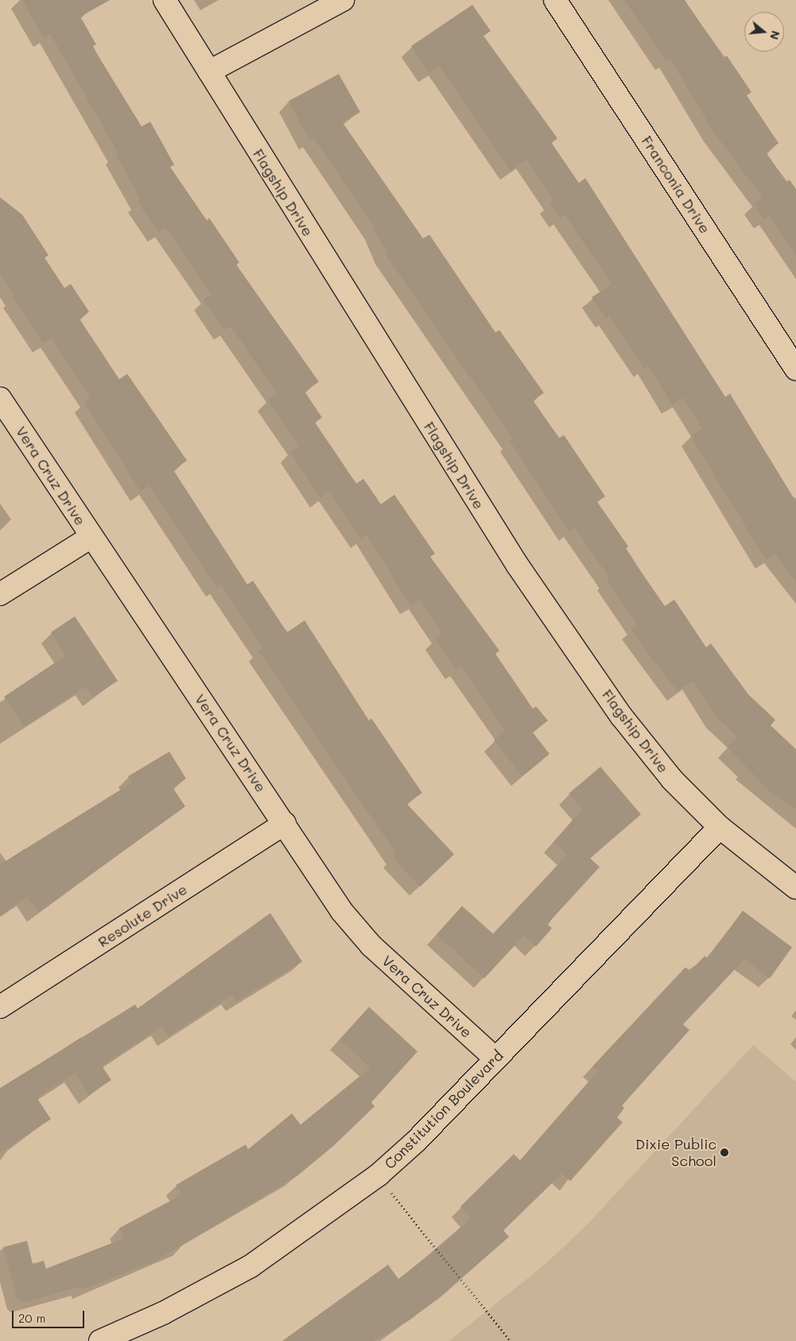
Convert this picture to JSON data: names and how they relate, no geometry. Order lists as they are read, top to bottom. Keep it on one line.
{"streets":{"street":["Franconia Drive","Flagship Drive","Vera Cruz Drive","Resolute Drive","Constitution Boulevard"]},"crossings":[["Flagship Drive","Constitution Boulevard"],["Vera Cruz Drive","Resolute Drive"],["Vera Cruz Drive","Constitution Boulevard"]],"places":["Dixie Public School"],"scale_bar":"20 m","north":"right"}
